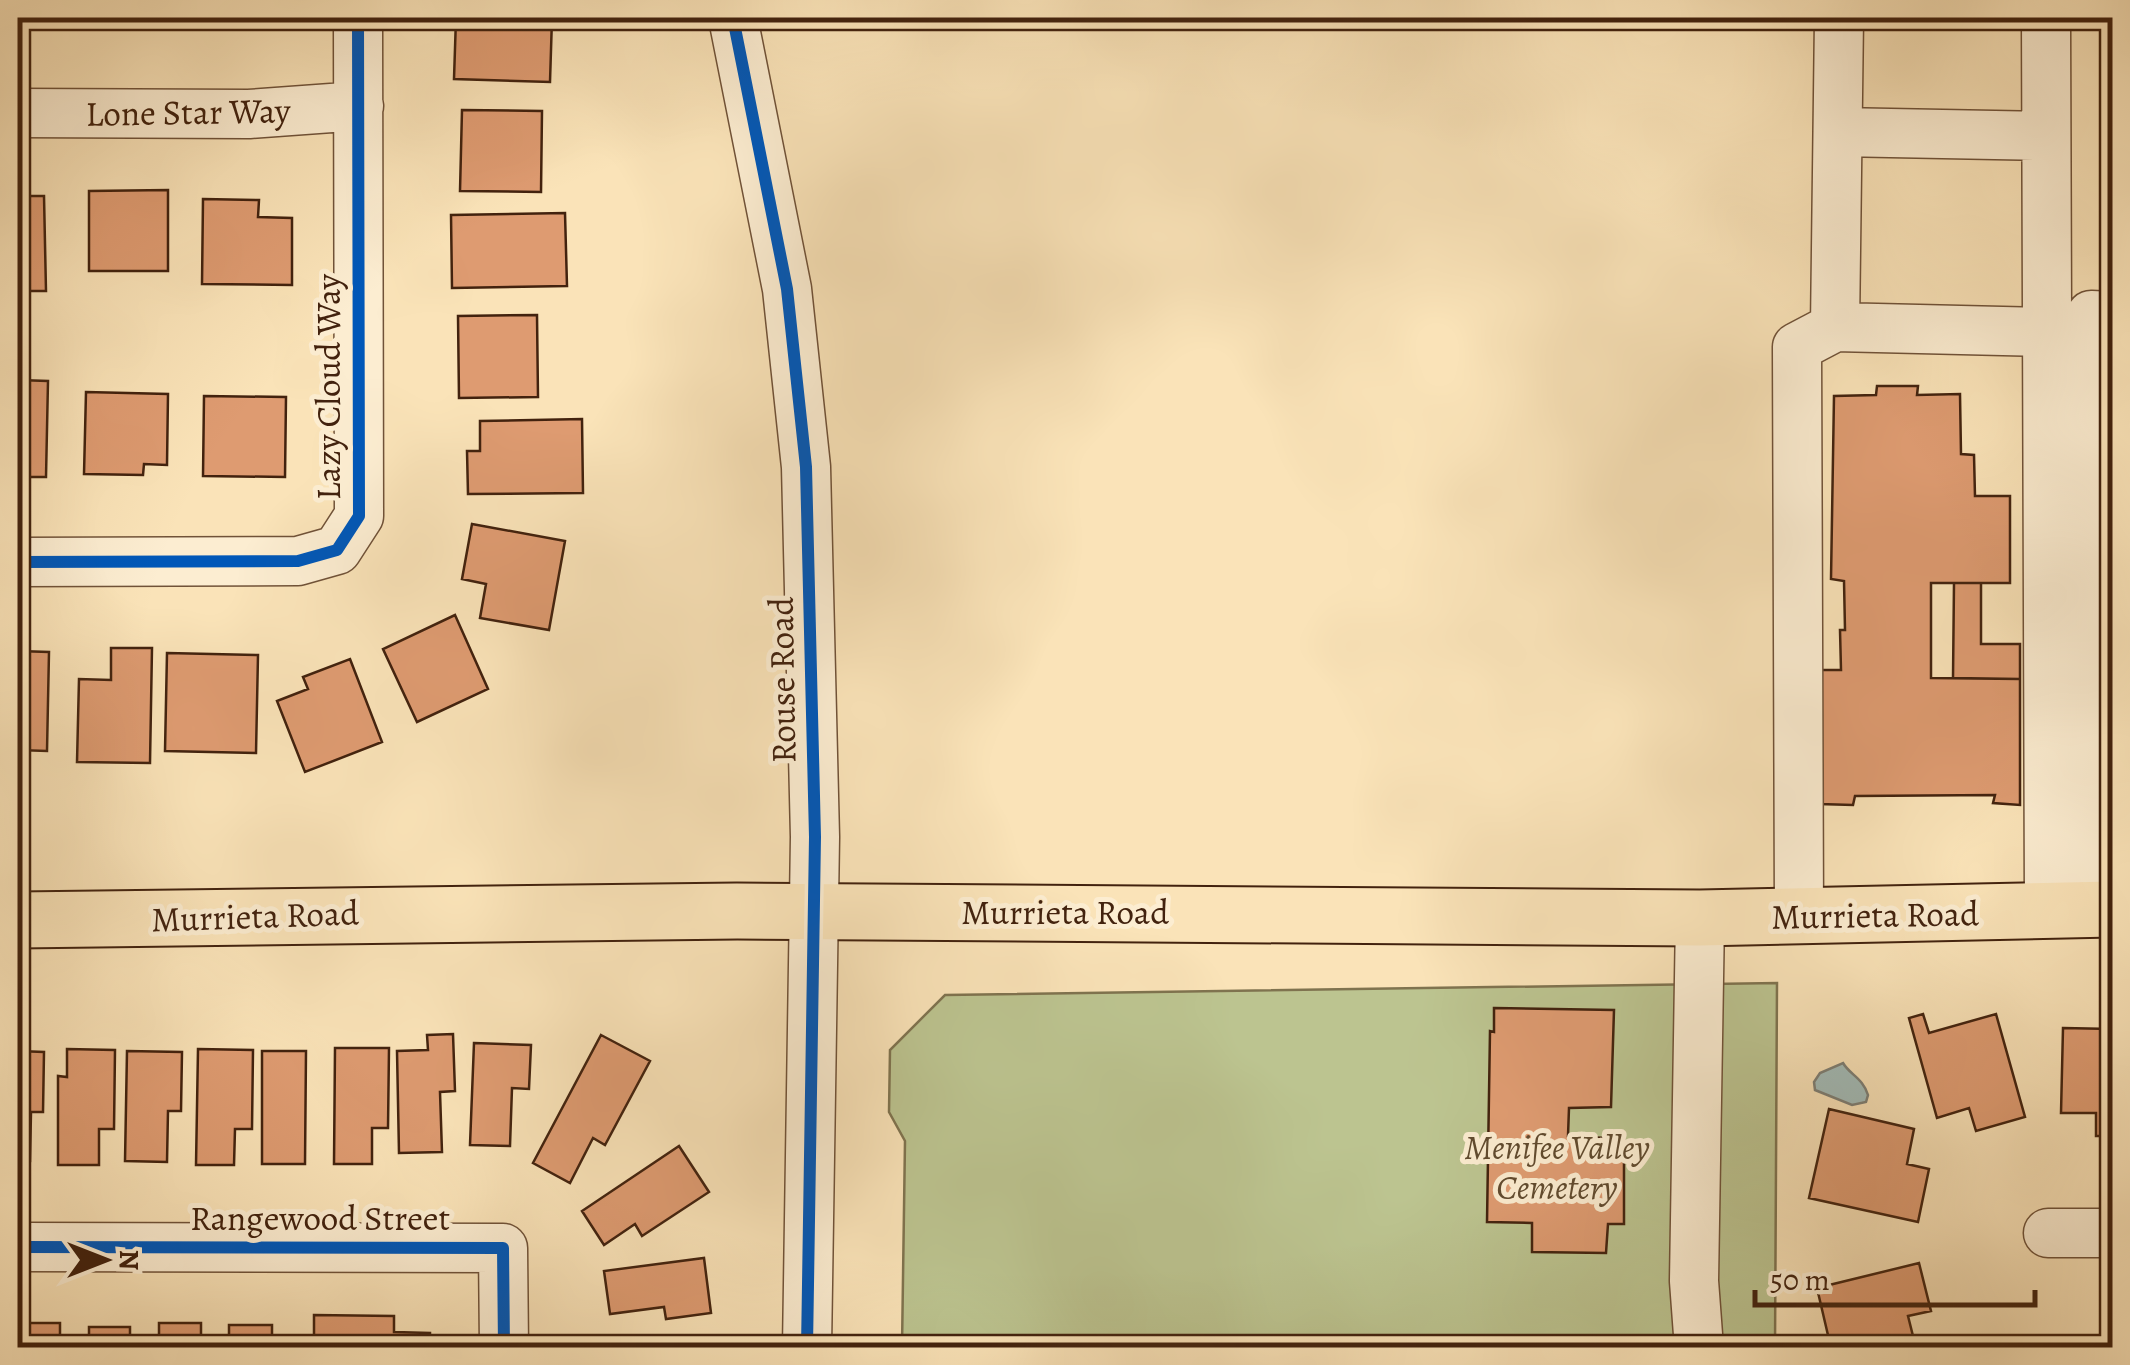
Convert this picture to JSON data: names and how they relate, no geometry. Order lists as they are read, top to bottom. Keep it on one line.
{"streets":{"main road":["Murrieta Road"],"street":["Lone Star Way","Lazy Cloud Way","Rouse Road","Rangewood Street"]},"crossings":[["Lone Star Way","Lazy Cloud Way"],["Rouse Road","Murrieta Road"]],"parks":["Menifee Valley Cemetery"],"scale_bar":"50 m","north":"right"}
